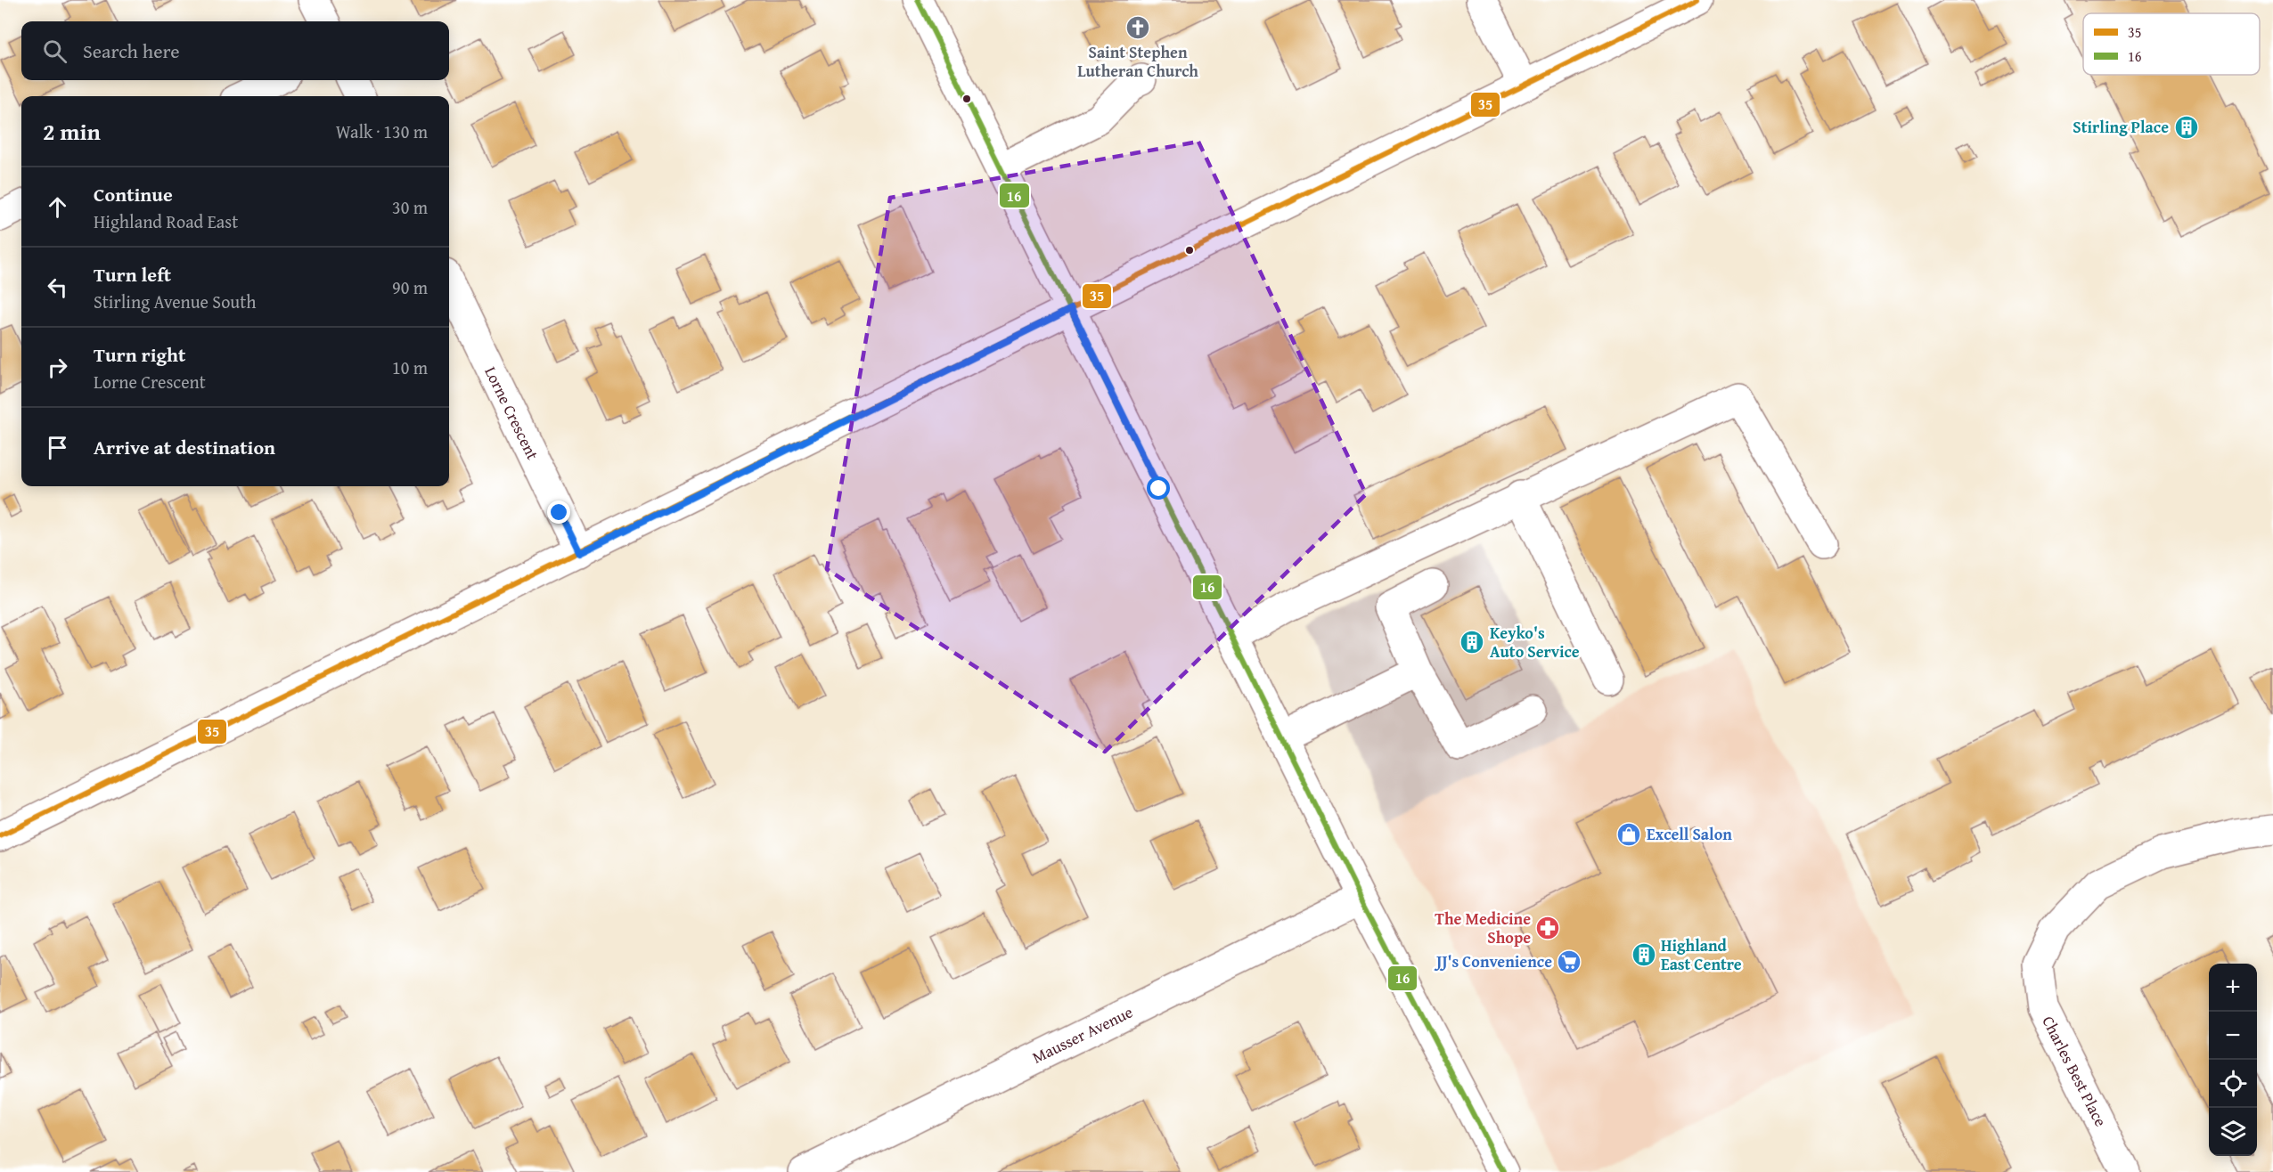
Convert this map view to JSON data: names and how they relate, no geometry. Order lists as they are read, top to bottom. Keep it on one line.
{"streets":{"street":["Lorne Crescent","Mausser Avenue","Charles Best Place"]},"places":{"church":["Saint Stephen Lutheran Church"],"building":["Stirling Place","Keyko's Auto Service","Highland East Centre"],"shop":["Excell Salon"],"pharmacy":["The Medicine Shope"],"supermarket":["JJ's Convenience"]},"lines":["transit line 35","transit line 16"],"legend":["35","16"],"page":{"search":"Search here","heading":["2 min","Walk · 130 m"],"list":[["Continue","Highland Road East","30 m"],["Turn left","Stirling Avenue South","90 m"],["Turn right","Lorne Crescent","10 m"],"Arrive at destination"],"map_buttons":["+","−"]}}
